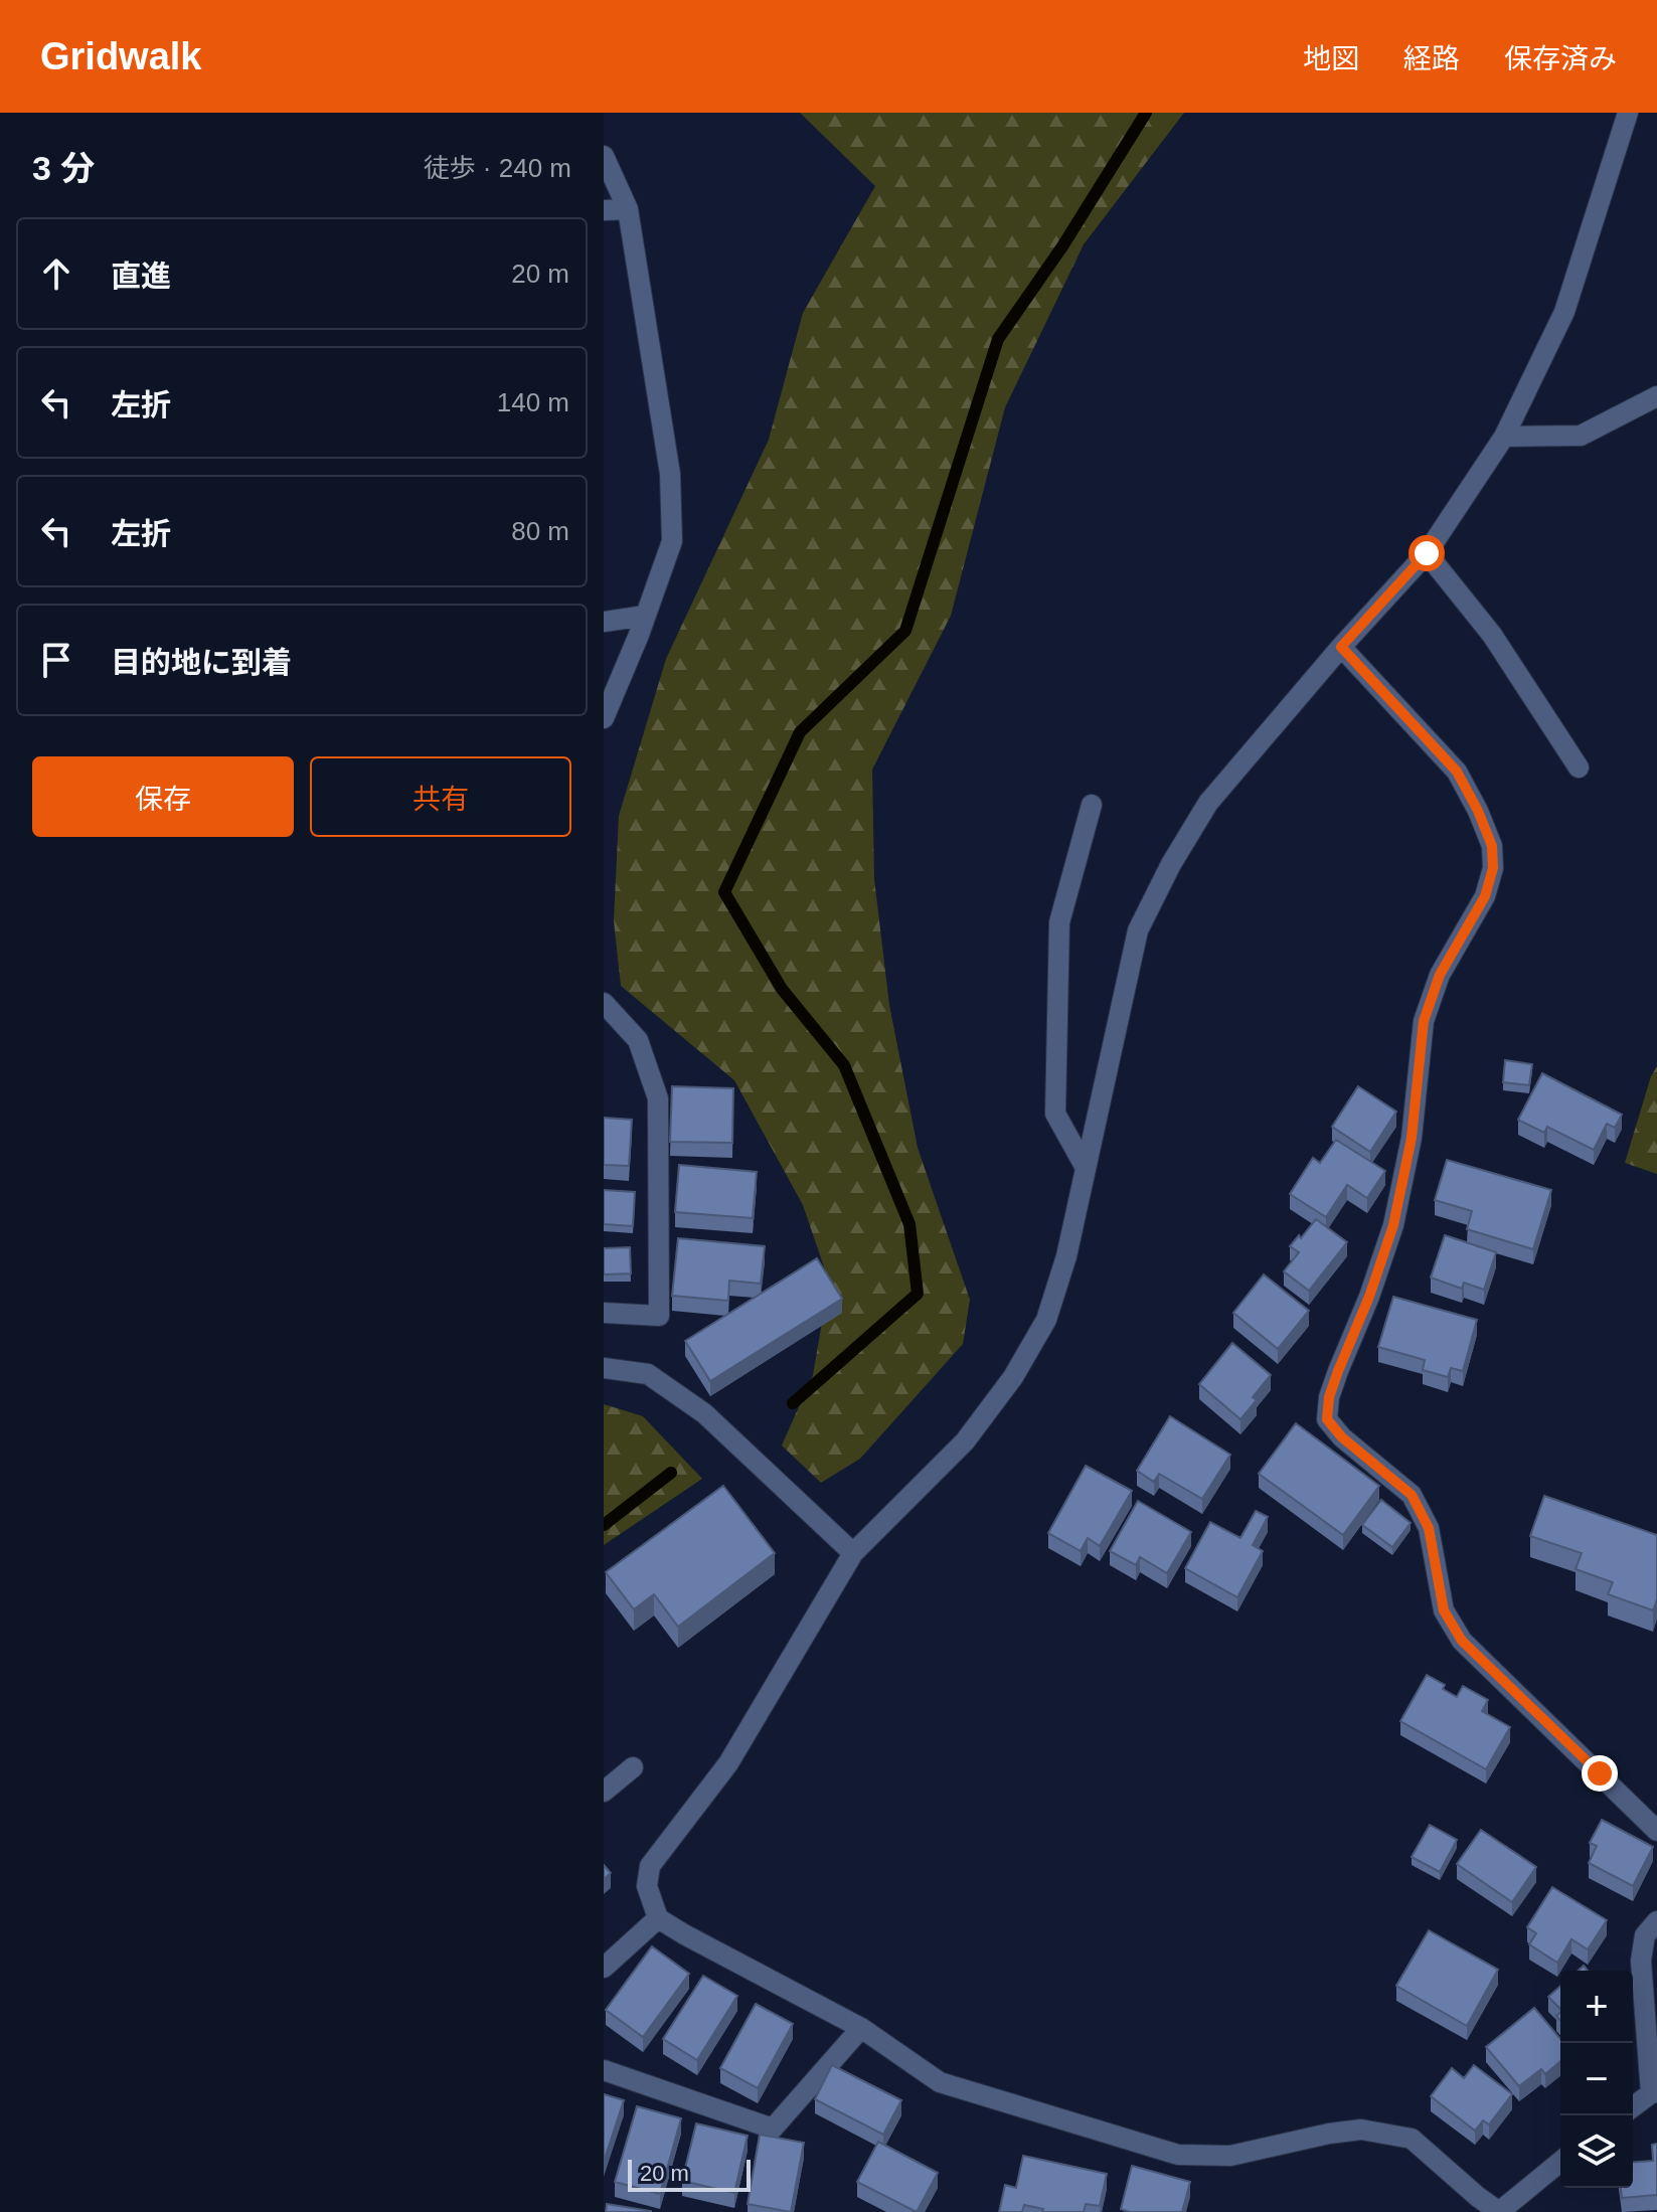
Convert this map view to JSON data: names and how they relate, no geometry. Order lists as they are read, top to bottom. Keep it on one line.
{"scale_bar":"20 m","page":{"header":"Gridwalk","nav":["地図","経路","保存済み"],"heading":["3 分","徒歩 · 240 m"],"list":[["直進","20 m"],["左折","140 m"],["左折","80 m"],"目的地に到着"],"buttons":["保存","共有"],"map_buttons":["+","−"],"scale":"20 m"}}
